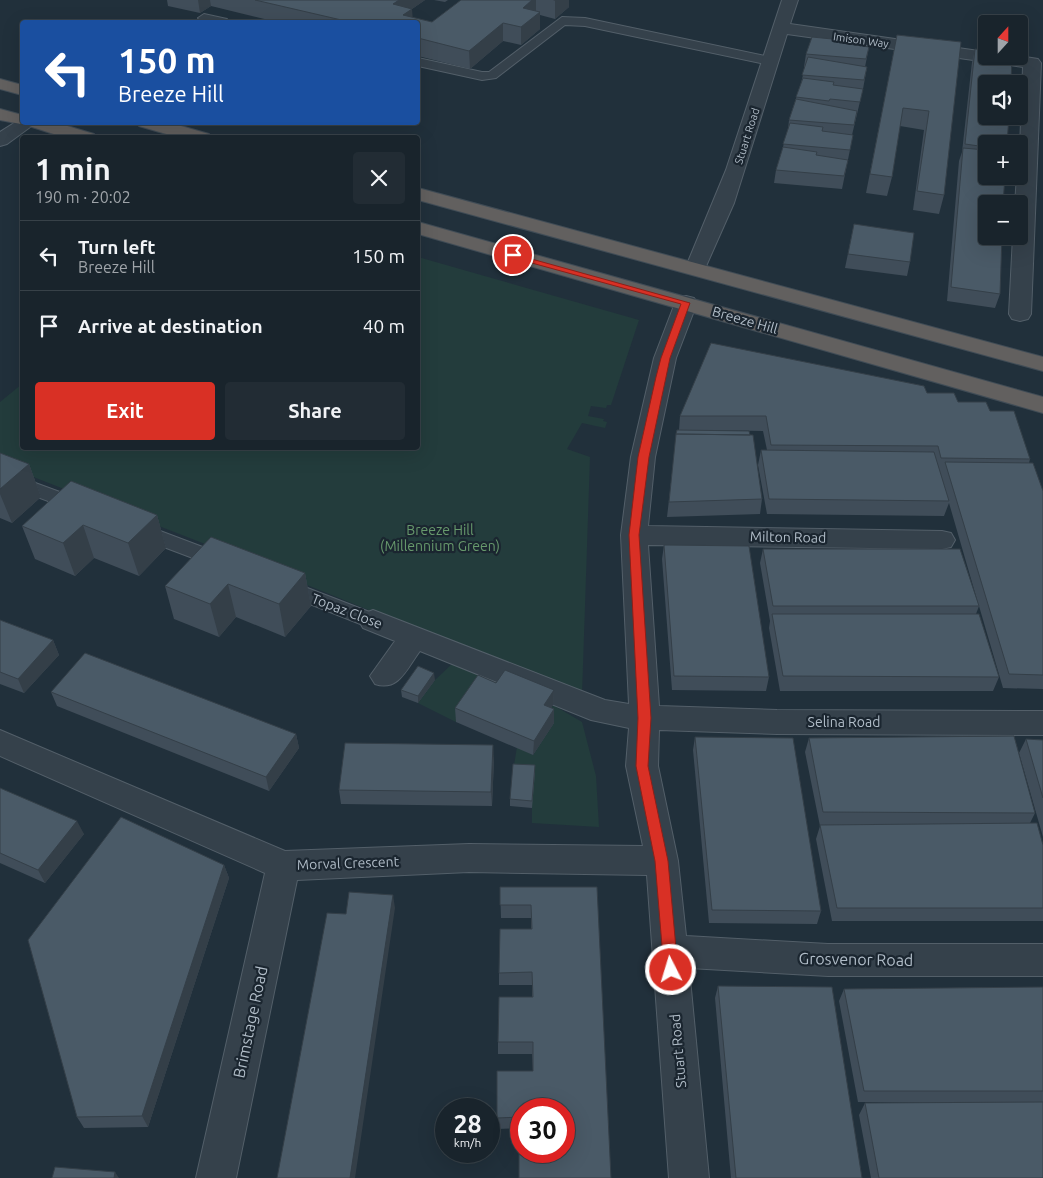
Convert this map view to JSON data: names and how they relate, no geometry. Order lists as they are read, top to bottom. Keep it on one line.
{"streets":{"highway":["Breeze Hill"],"street":["Imison Way","Stuart Road","Milton Road","Topaz Close","Selina Road","Morval Crescent","Grosvenor Road","Brimstage Road"]},"crossings":[["Imison Way","Stuart Road"],["Stuart Road","Breeze Hill"],["Stuart Road","Milton Road"],["Stuart Road","Topaz Close"],["Stuart Road","Selina Road"],["Stuart Road","Morval Crescent"],["Stuart Road","Grosvenor Road"],["Topaz Close","Selina Road"],["Morval Crescent","Brimstage Road"]],"parks":["Breeze Hill (Millennium Green)"],"north":"top","page":{"map_buttons":["+","−"],"turn":["150 m","Breeze Hill"],"heading":["1 min","190 m · 20:02"],"list":[{"name":"Turn left","note":"Breeze Hill","value":"150 m"},{"name":"Arrive at destination","value":"40 m"}],"buttons":["Exit","Share"],"speed":"28 km/h","limit":"30"}}
